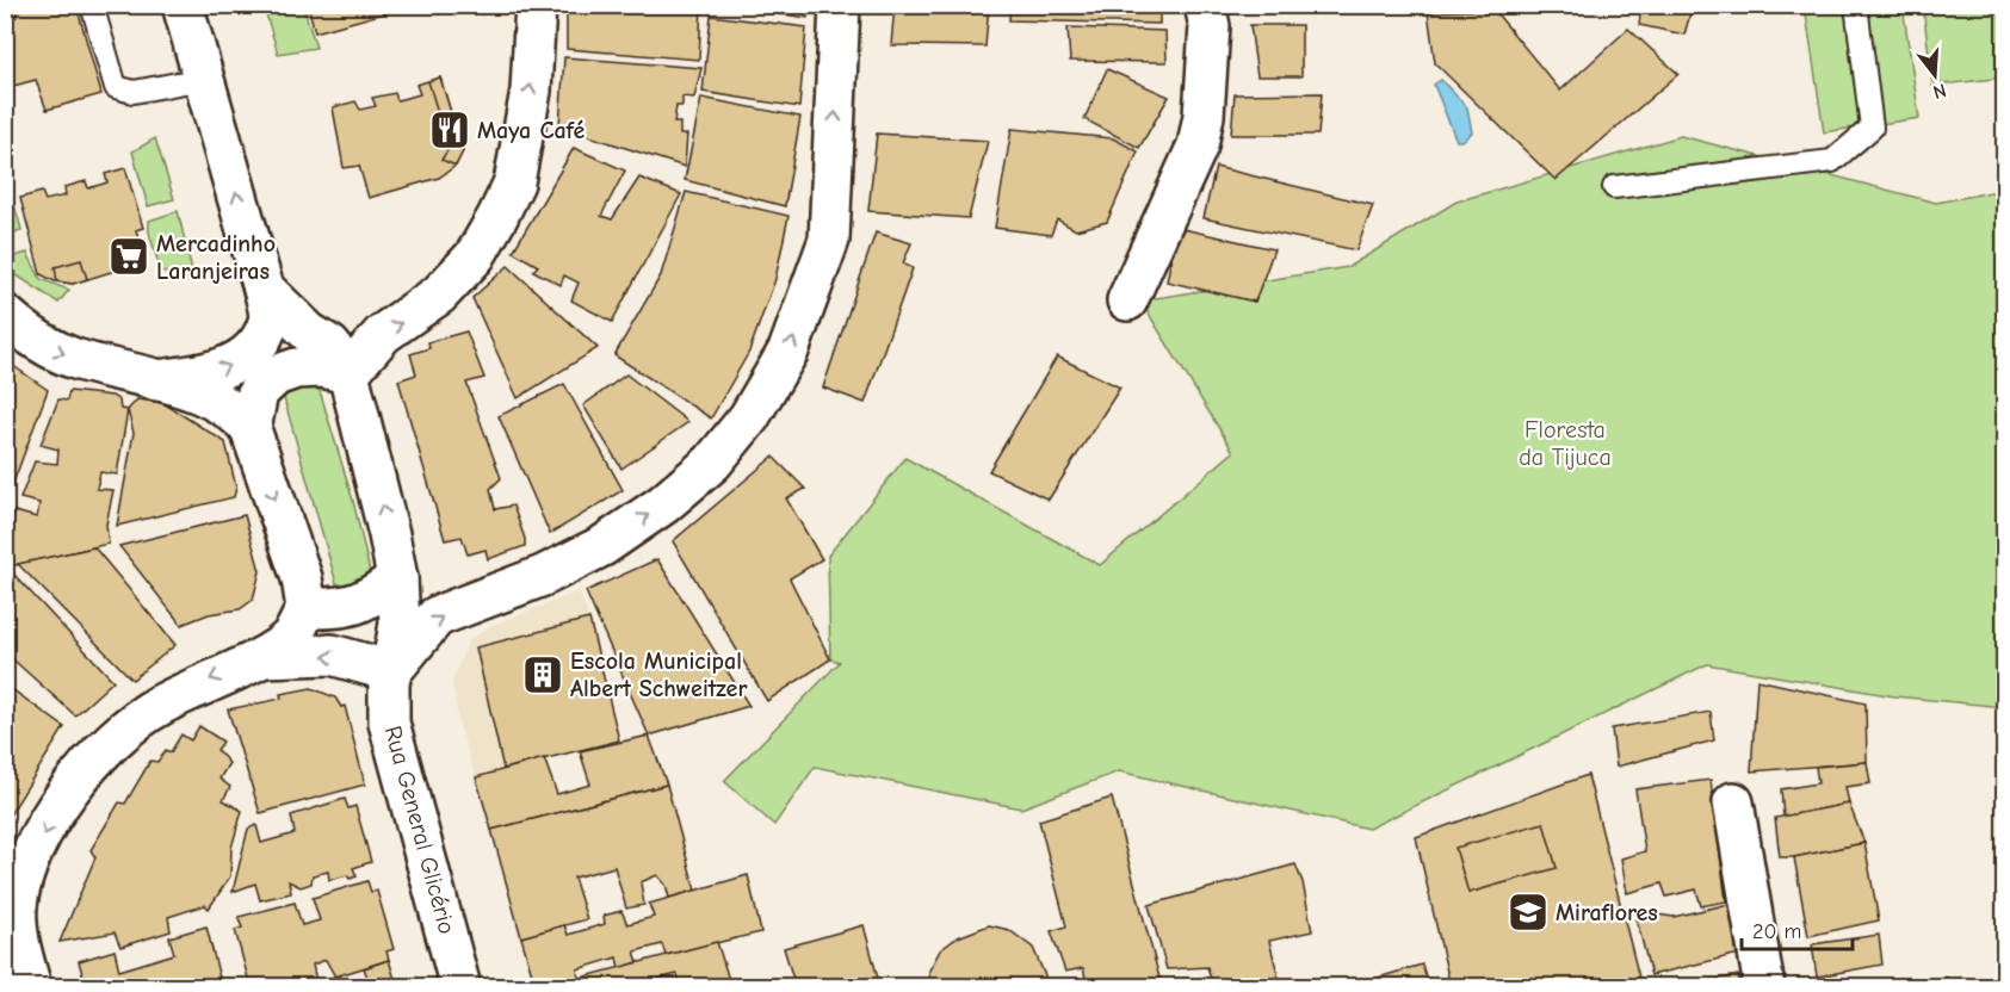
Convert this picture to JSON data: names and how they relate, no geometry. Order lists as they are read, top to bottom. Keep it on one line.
{"streets":{"street":["Rua General Glicério"]},"parks":["Floresta da Tijuca"],"places":{"restaurant":["Maya Café"],"supermarket":["Mercadinho Laranjeiras"],"building":["Escola Municipal Albert Schweitzer"],"school or university":["Miraflores"]},"scale_bar":"20 m","north":"bottom"}
